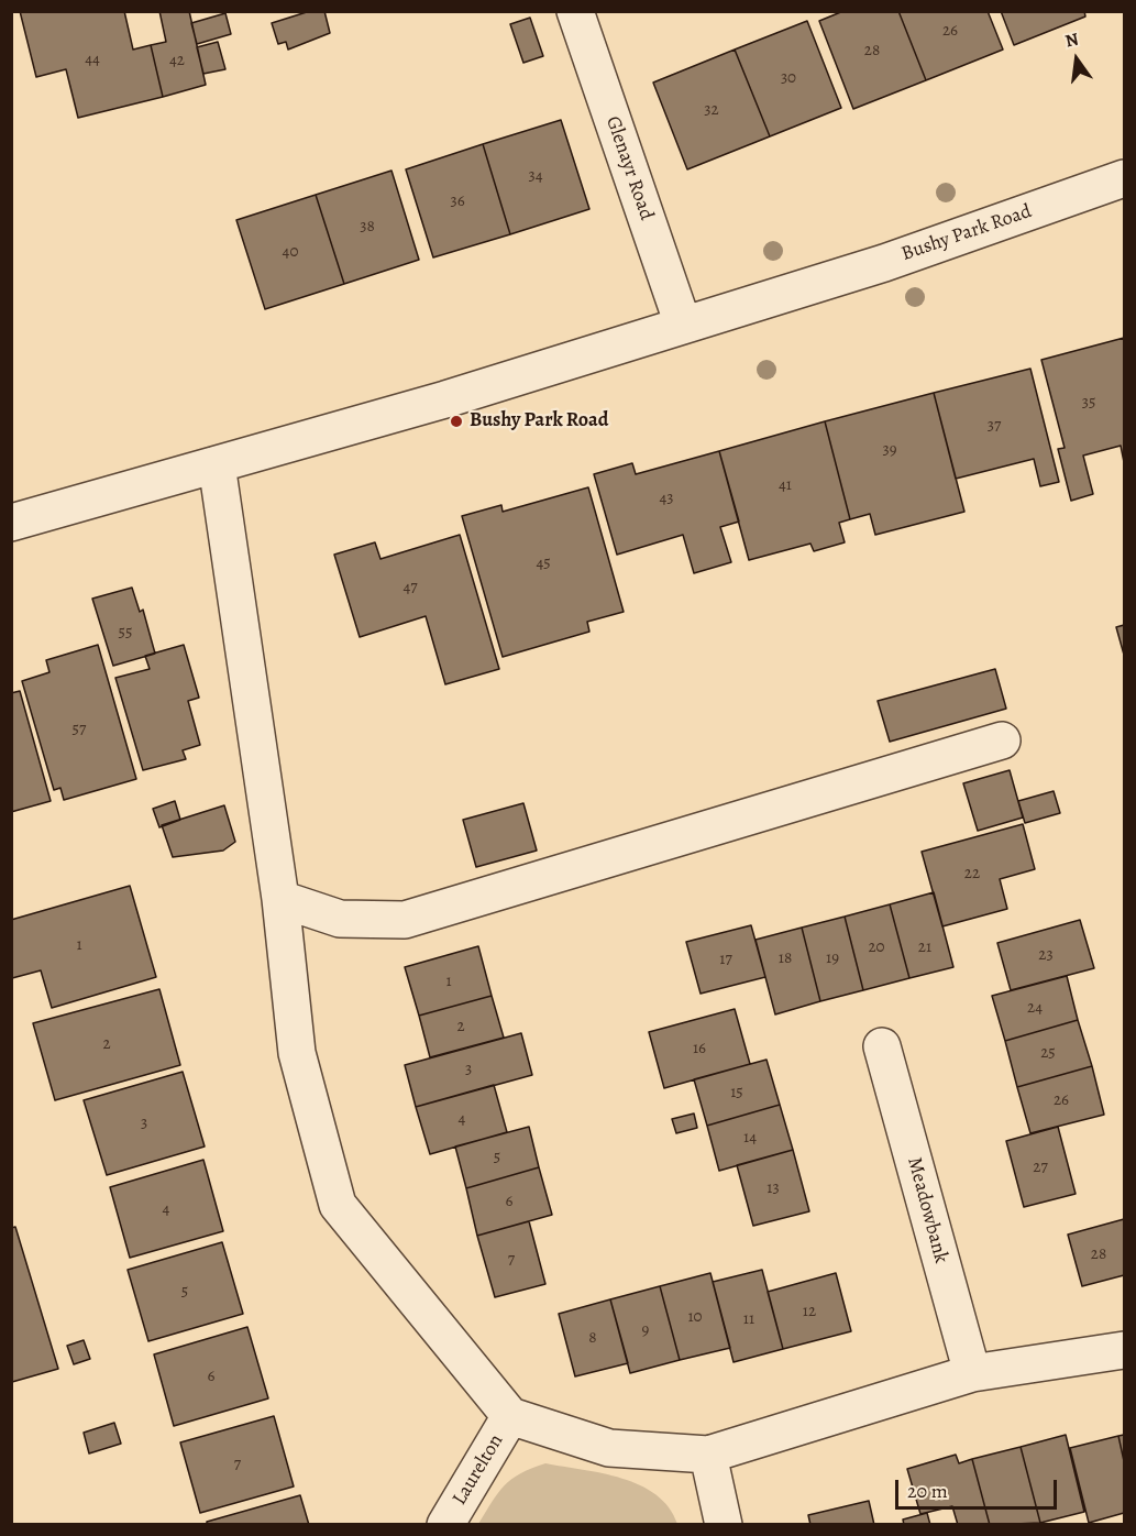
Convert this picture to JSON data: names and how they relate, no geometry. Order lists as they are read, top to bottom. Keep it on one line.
{"streets":{"street":["Glenayr Road","Bushy Park Road","Meadowbank","Laurelton"]},"crossings":[["Glenayr Road","Bushy Park Road"]],"places":["Bushy Park Road"],"house_numbers":["26","28","44","42","30","32","34","36","38","40","35","37","39","41","43","45","47","55","57","22","1","20","21","23","18","19","17","1","24","2","2","16","25","3","15","26","4","3","14","5","27","13","6","4","28","7","5","12","10","11","9","8","6","7"],"scale_bar":"20 m","north":"top"}
